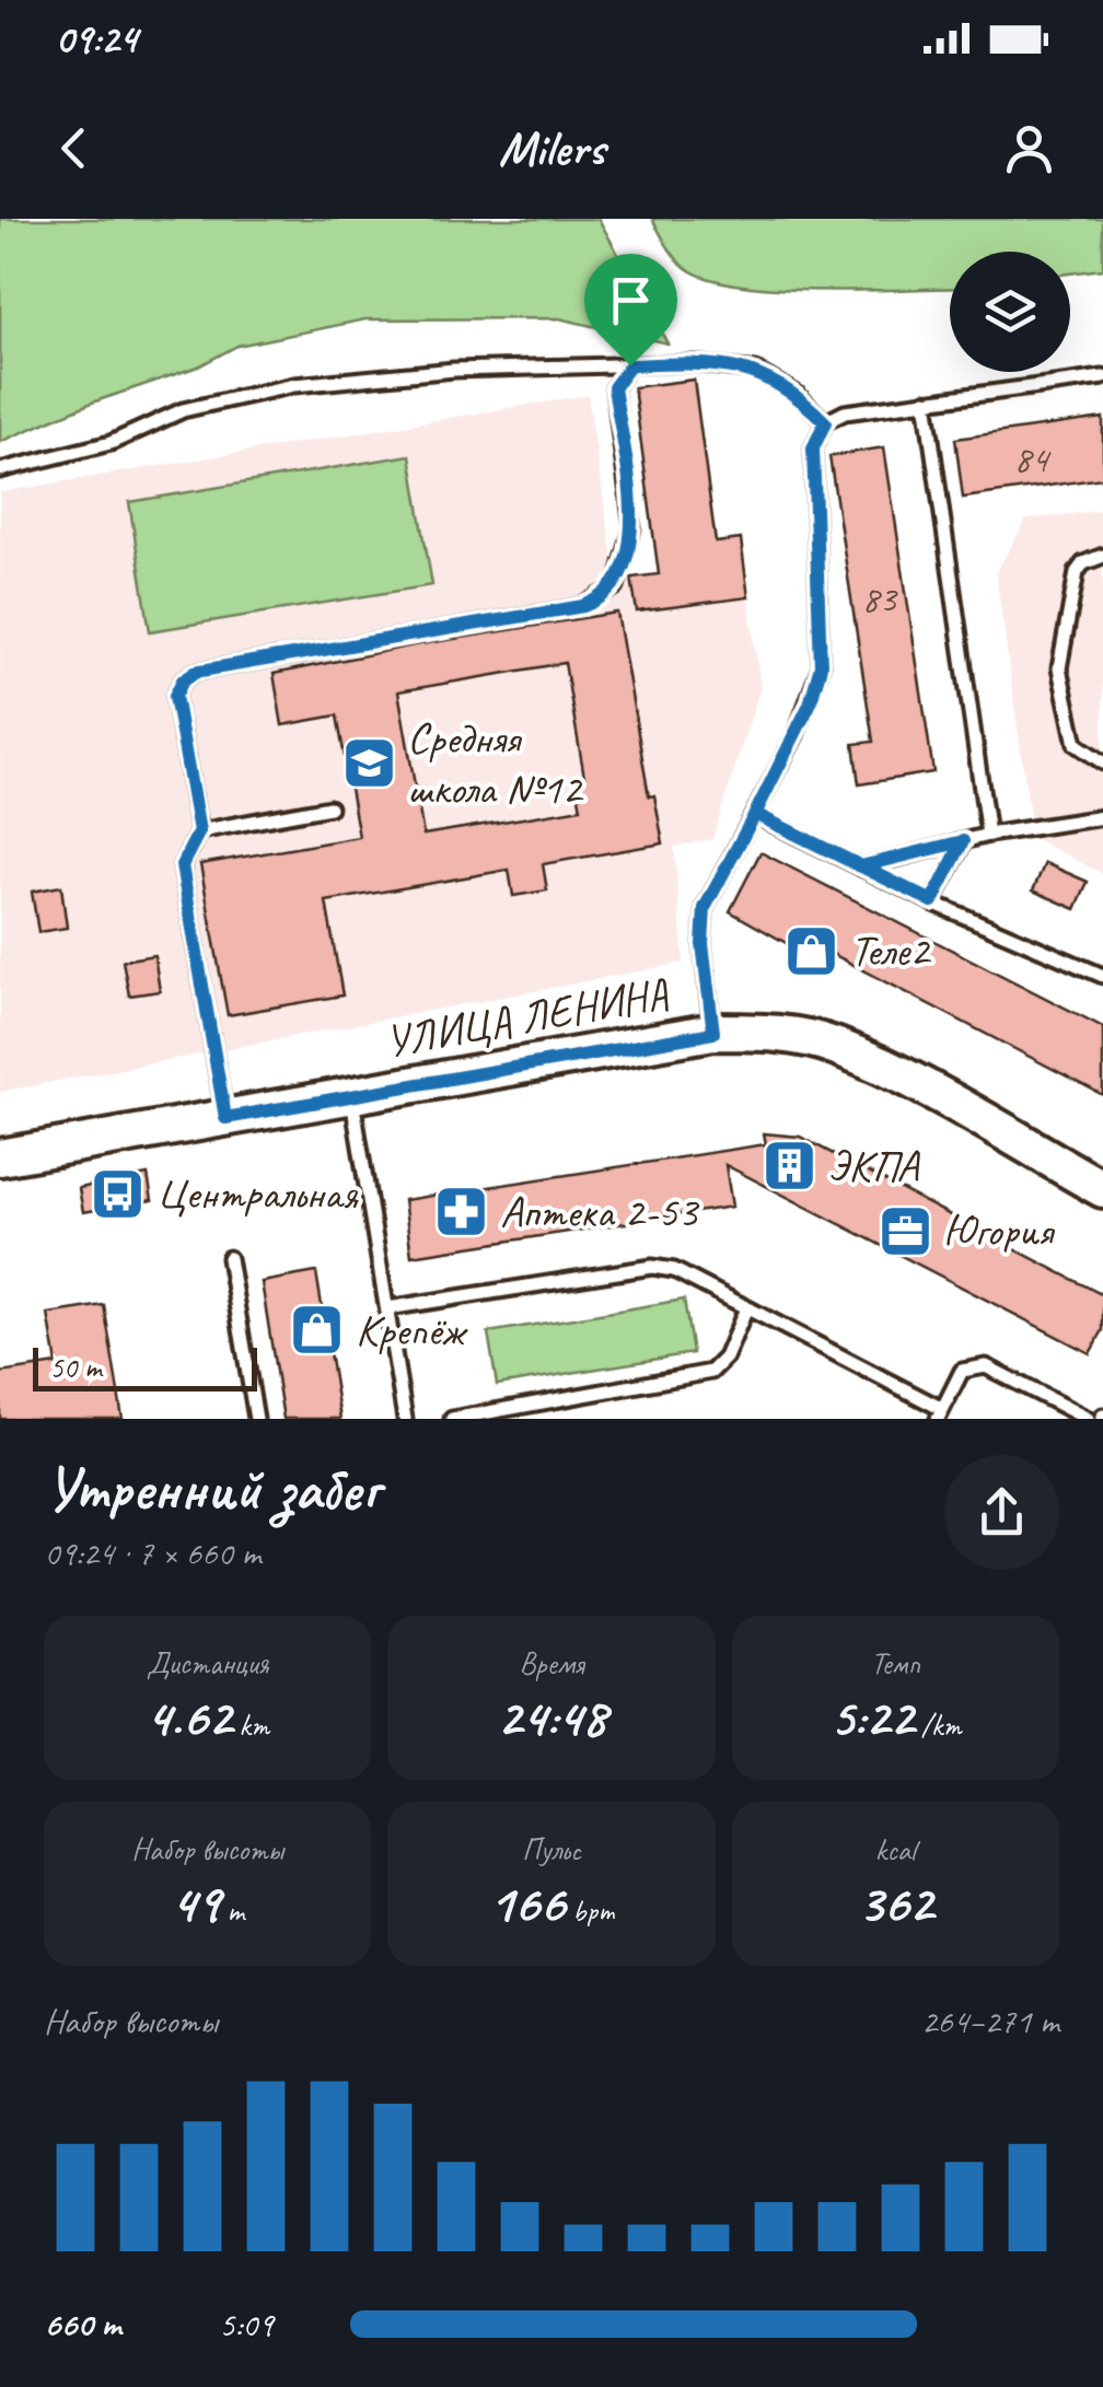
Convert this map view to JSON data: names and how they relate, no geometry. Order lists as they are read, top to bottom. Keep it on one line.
{"streets":{"main road":["УЛИЦА ЛЕНИНА"]},"places":{"school or university":["Средняя школа №12"],"shop":["Теле2","Крепёж"],"building":["ЭКПА"],"bus stop":["Центральная"],"pharmacy":["Аптека 2-53"],"office":["Югория"]},"house_numbers":["84","83"],"scale_bar":"50 m","page":{"status":"09:24","header":"Milers","scale":"50 m","heading":["Утренний забег","09:24 · 7 × 660 m"],"stats":[["Дистанция","4.62 km"],["Время","24:48"],["Темп","5:22 /km"],["Набор высоты","49 m"],["Пульс","166 bpm"],["kcal","362"]],"chart":["Набор высоты","264–271 m"],"list":[{"name":"660 m","note":"5:09"}]}}
